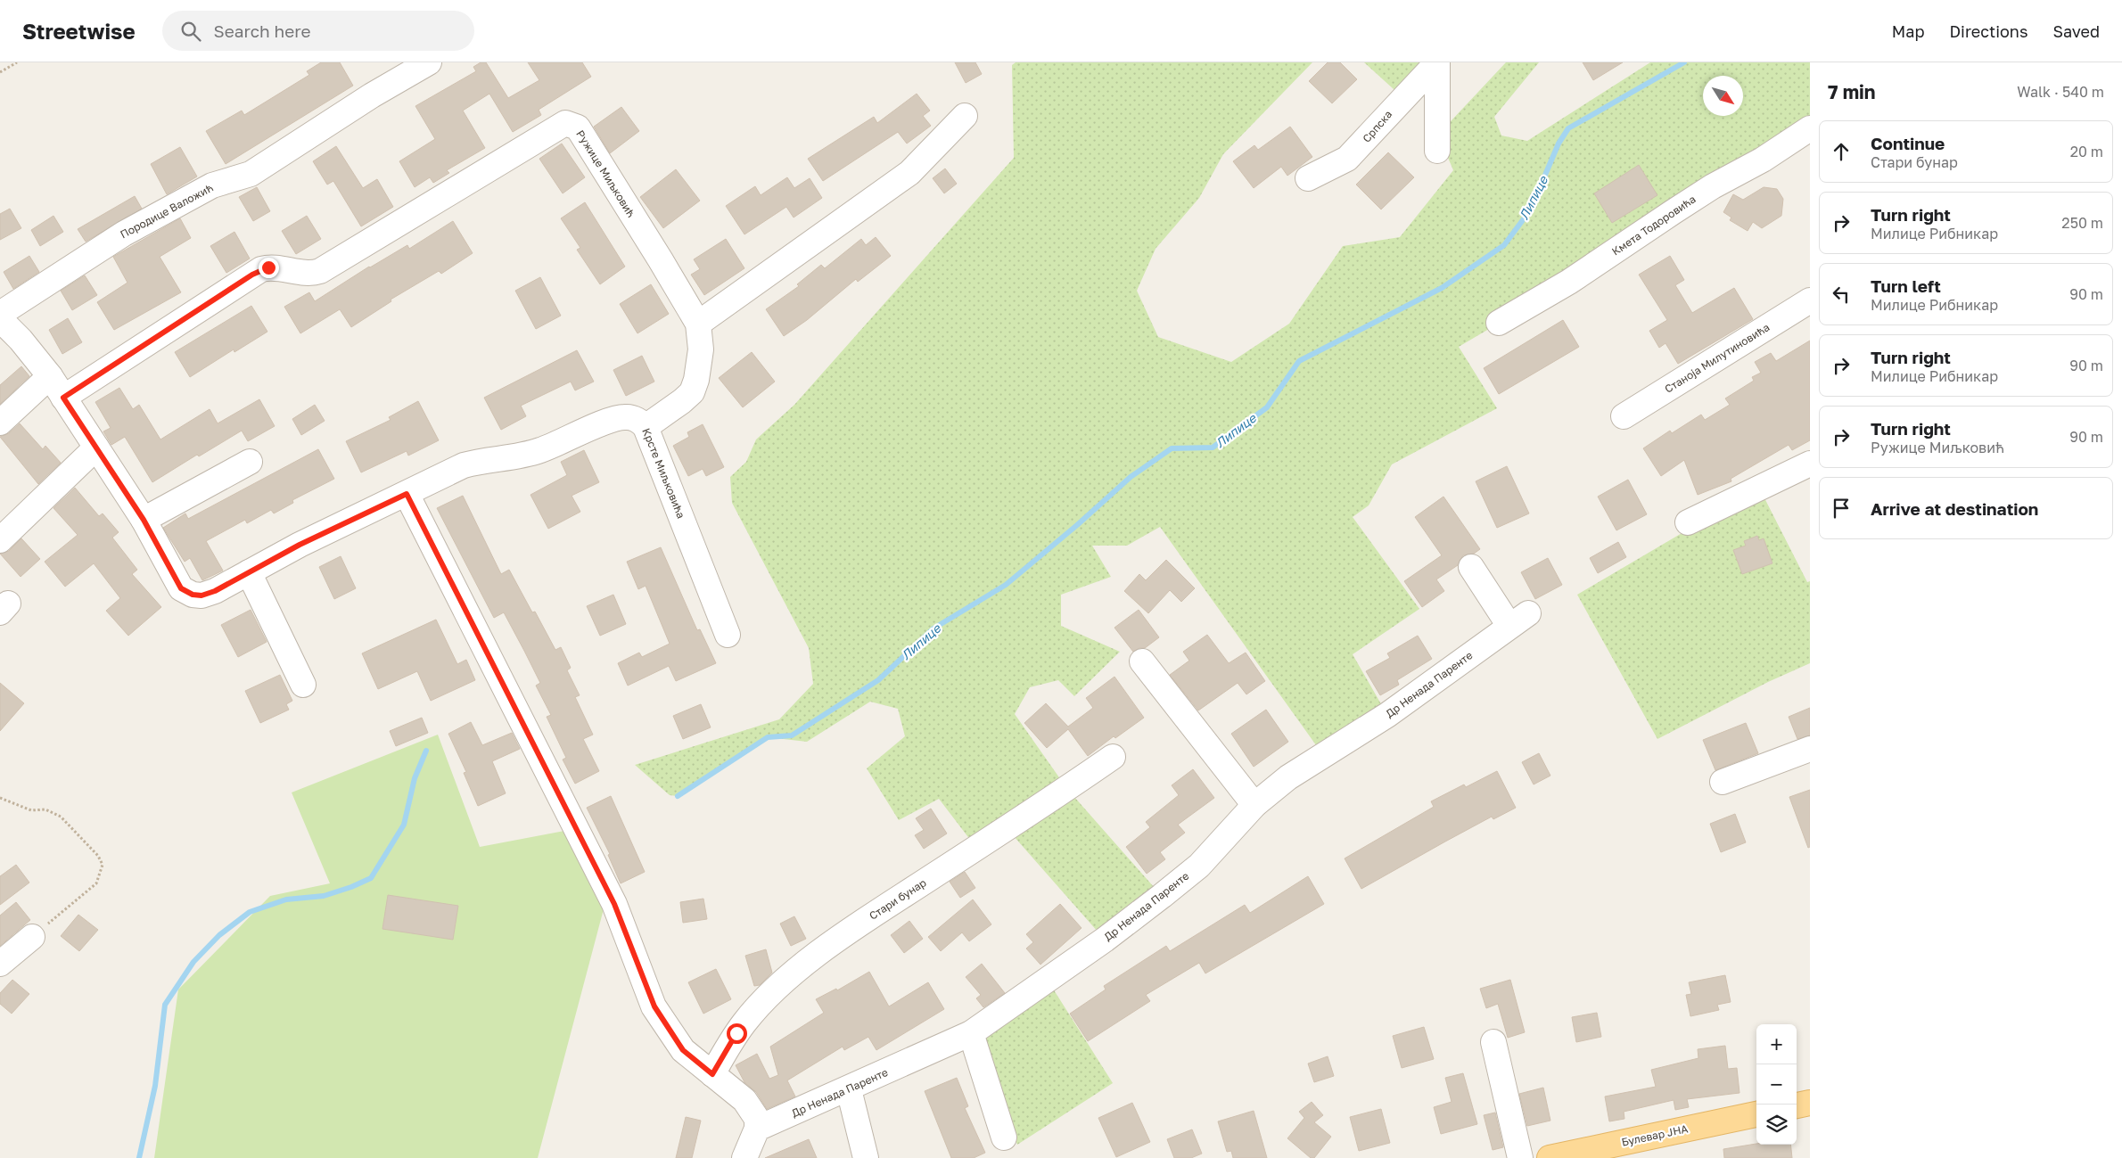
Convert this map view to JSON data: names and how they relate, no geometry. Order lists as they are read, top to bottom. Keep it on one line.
{"streets":{"main road":["Булевар ЈНА"],"street":["Српска","Ружице Миљковић","Породице Валожић","Кмета Тодоровића","Станоја Милутиновића","Крсте Миљковића","Др Ненада Паренте","Стари бунар"]},"crossings":[["Ружице Миљковић","Крсте Миљковића"]],"water":["Липице"],"north":"bottom right","page":{"header":"Streetwise","search":"Search here","nav":["Map","Directions","Saved"],"heading":["7 min","Walk · 540 m"],"list":[["Continue","Стари бунар","20 m"],["Turn right","Милице Рибникар","250 m"],["Turn left","Милице Рибникар","90 m"],["Turn right","Милице Рибникар","90 m"],["Turn right","Ружице Миљковић","90 m"],"Arrive at destination"],"map_buttons":["+","−"]}}
